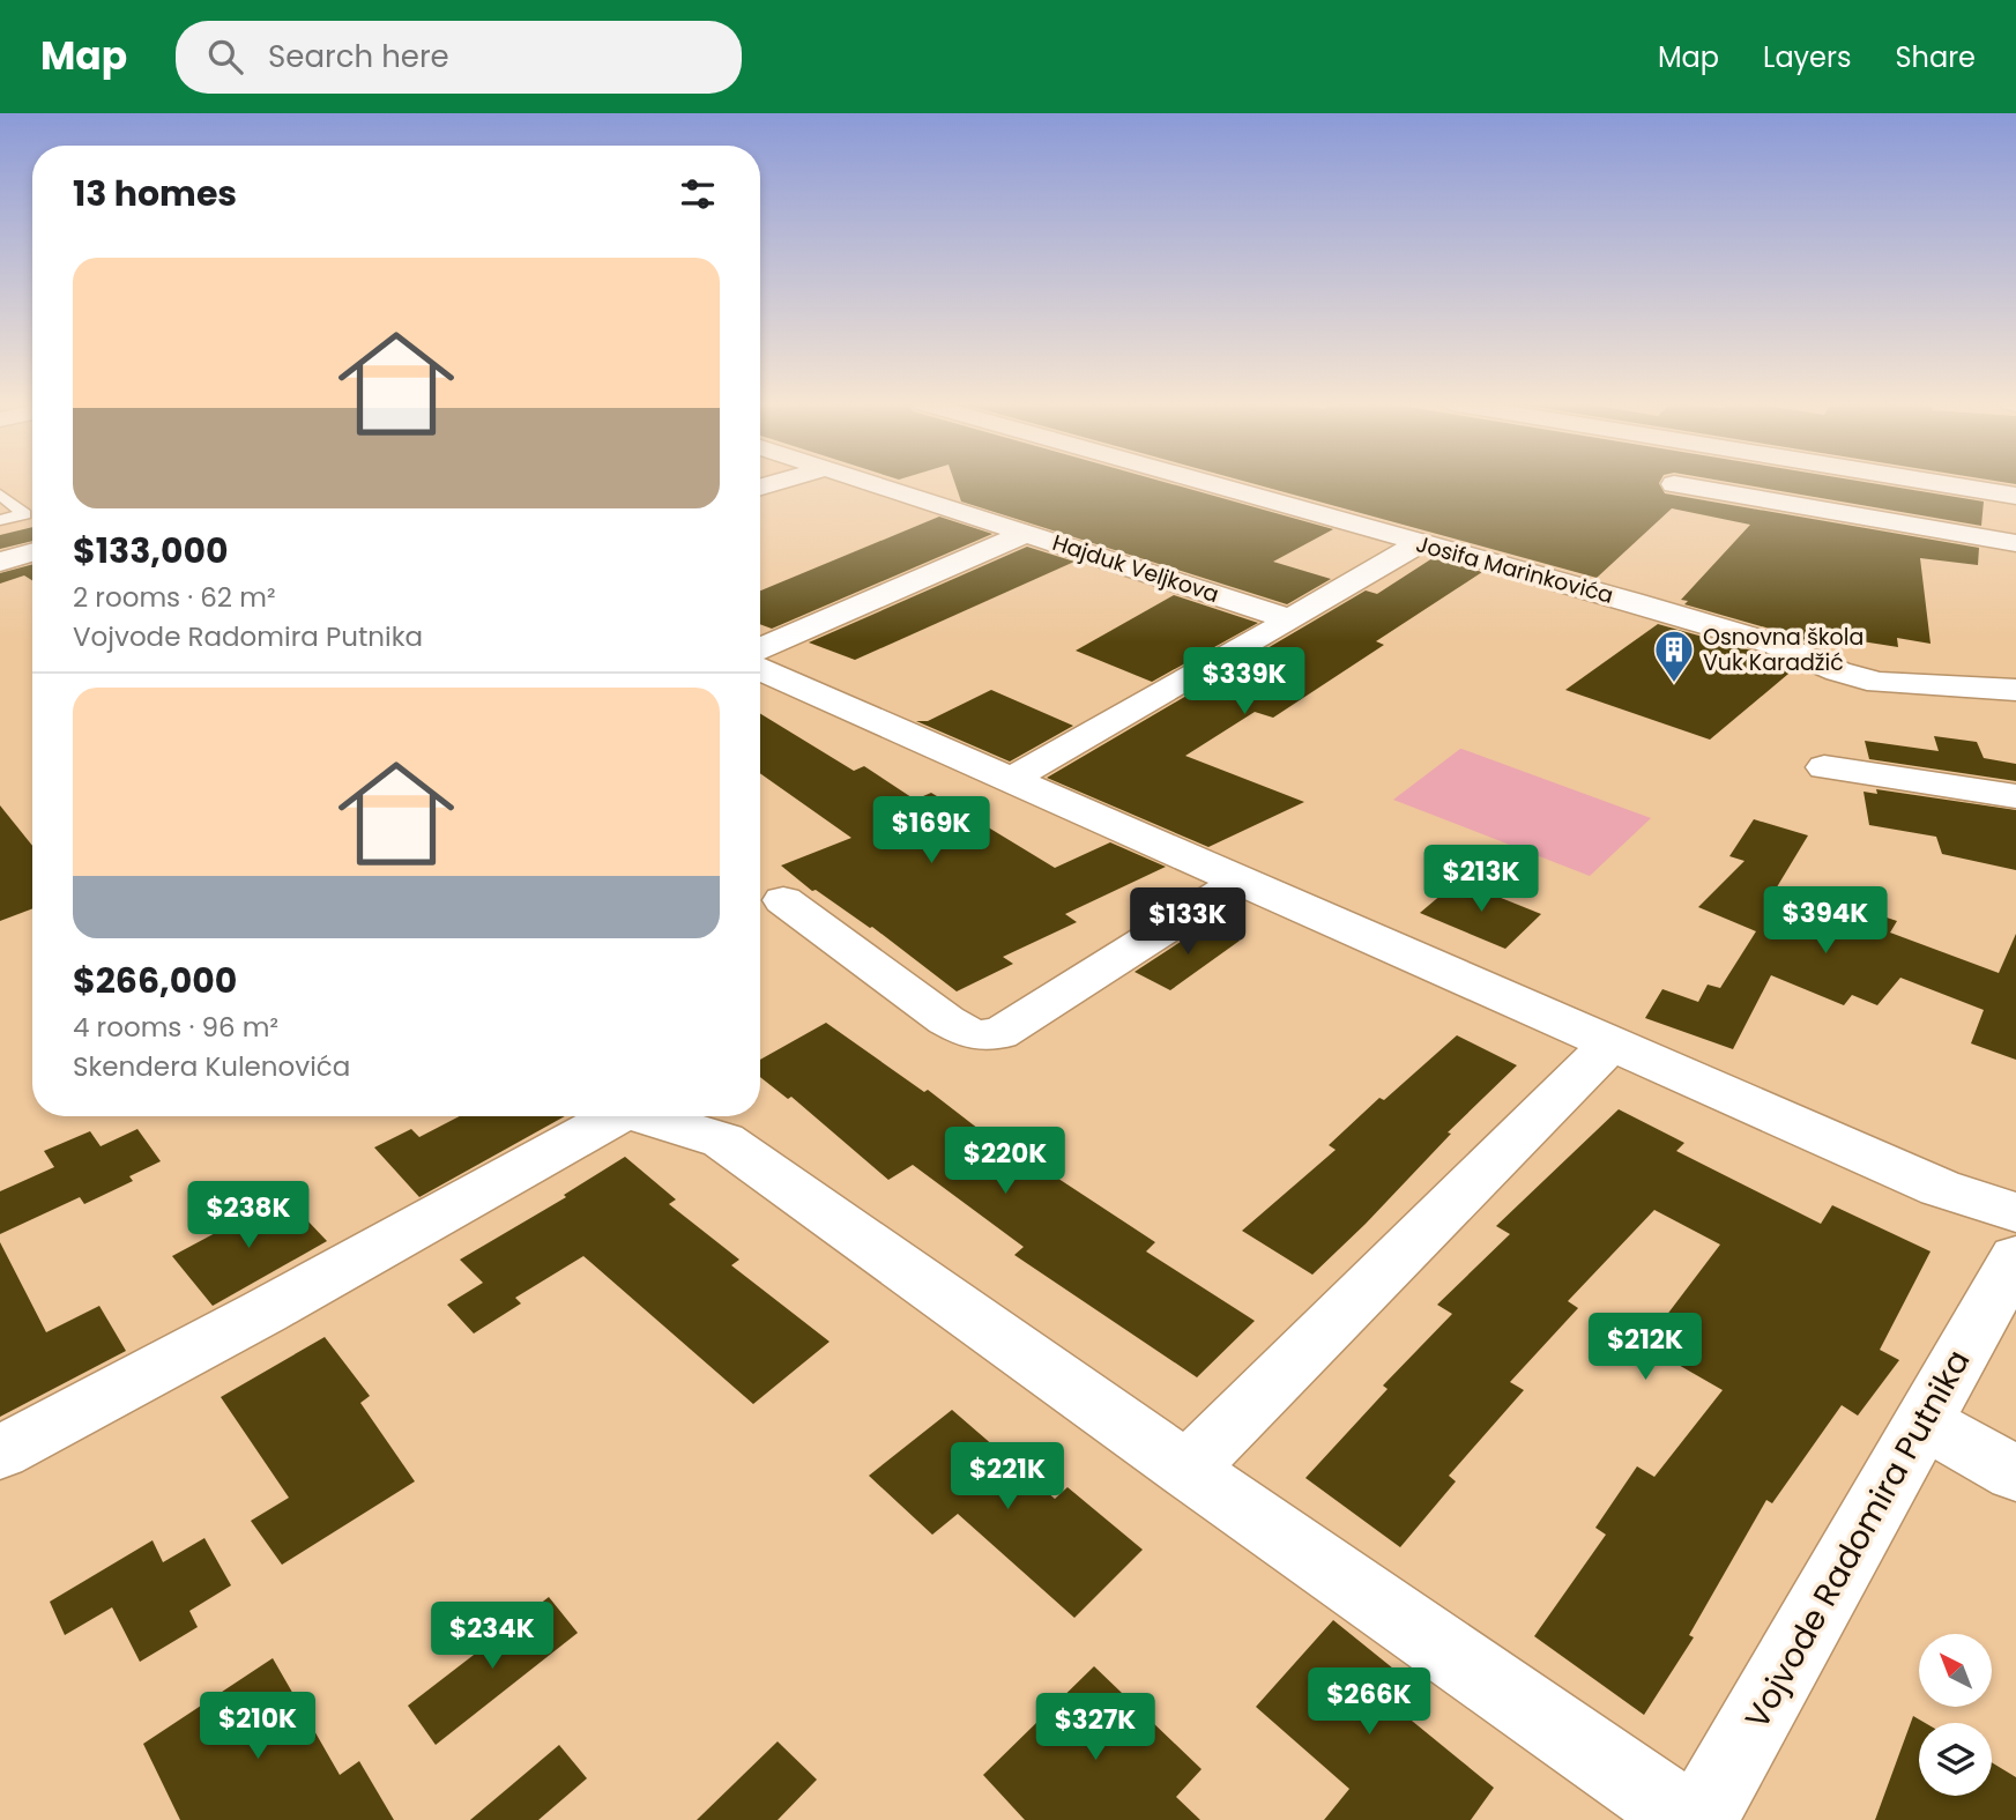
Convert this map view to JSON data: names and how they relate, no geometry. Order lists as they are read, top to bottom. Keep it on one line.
{"streets":{"street":["Hajduk Veljkova","Josifa Marinkovića","Vojvode Radomira Putnika"]},"places":{"building":["Osnovna škola Vuk Karadžić"]},"north":"top left","page":{"header":"Map","search":"Search here","nav":["Map","Layers","Share"],"heading":"13 homes","list":[{"name":"$133,000","note":"2 rooms · 62 m² · Vojvode Radomira Putnika"},{"name":"$266,000","note":"4 rooms · 96 m² · Skendera Kulenovića"}],"price":["$339K","$169K","$213K","$394K","$133K","$220K","$238K","$212K","$221K","$234K","$266K","$210K","$327K"]}}
